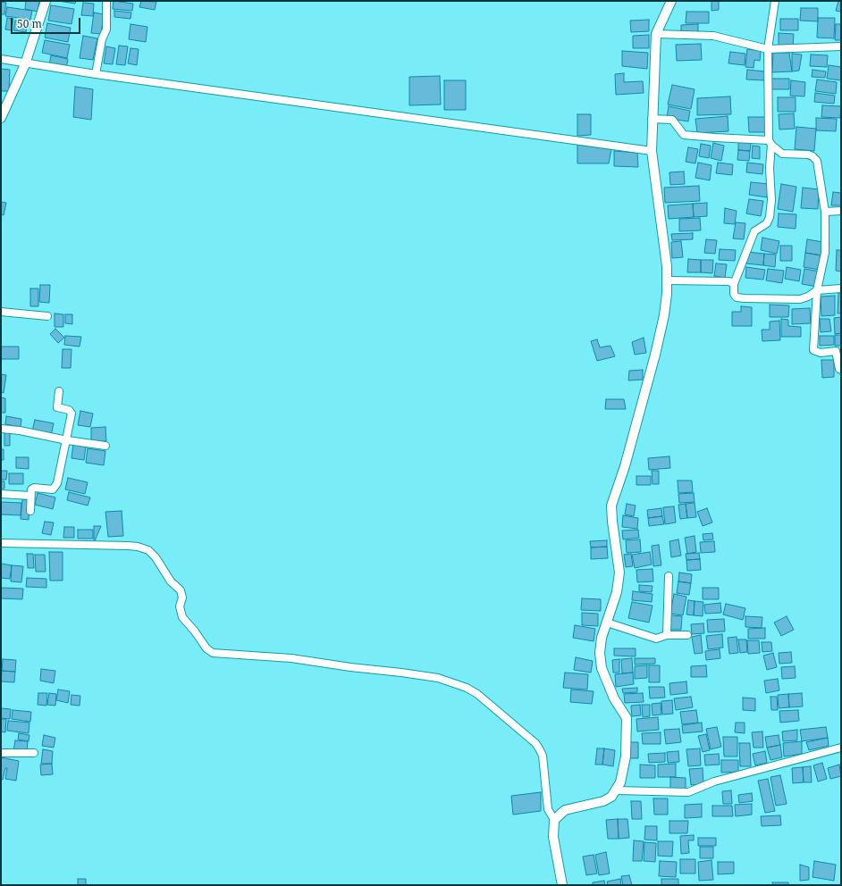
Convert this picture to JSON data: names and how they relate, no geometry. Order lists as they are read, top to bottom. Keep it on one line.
{"scale_bar":"50 m"}
